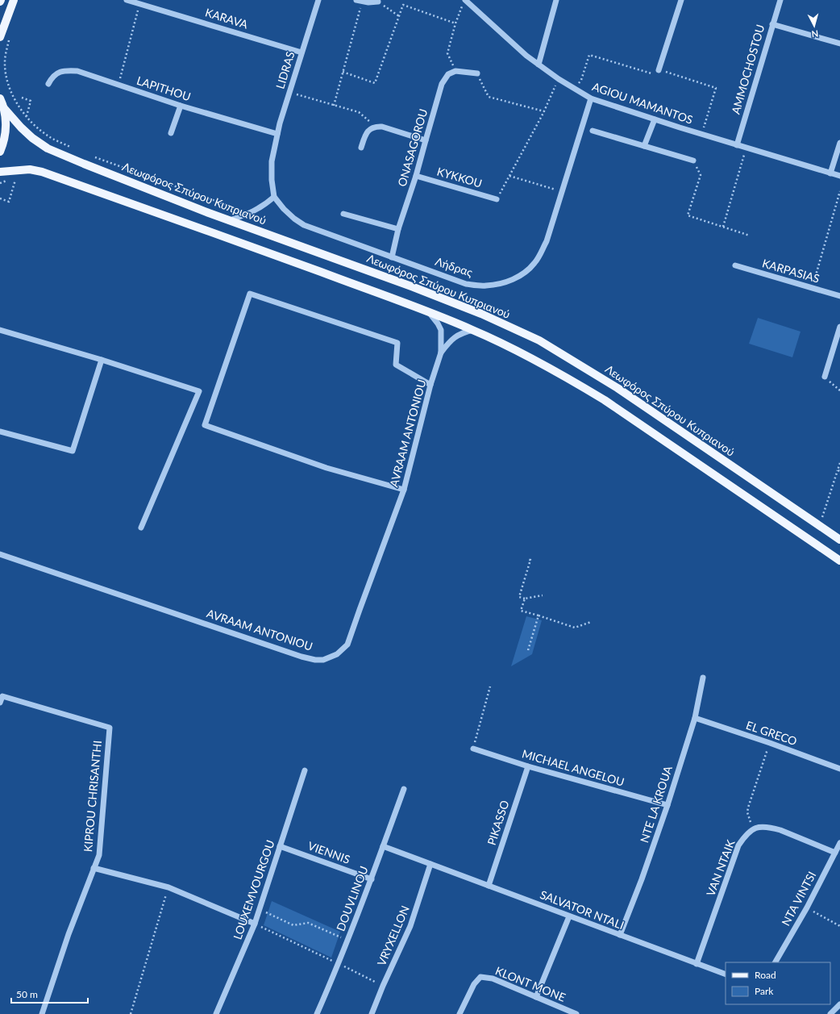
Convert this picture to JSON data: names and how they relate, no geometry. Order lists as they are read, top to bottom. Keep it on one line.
{"streets":{"main road":["Λεωφόρος Σπύρου Κυπριανού"],"street":["KARAVA","AMMOCHOSTOU","LIDRAS","LAPITHOU","AGIOU MAMANTOS","ONASAGOROU","KYKKOU","Λήδρας","KARPASIAS","AVRAAM ANTONIOU","EL GRECO","MICHAEL ANGELOU","KIPROU CHRISANTHI","NTE LA KROUA","PIKASSO","VIENNIS","VAN NTAIK","LOUXEMVOURGOU","DOUVLINOU","NTA VINTSI","SALVATOR NTALI","VRYXELLON","KLONT MONE"]},"crossings":[["KARAVA","LIDRAS"],["AMMOCHOSTOU","AGIOU MAMANTOS"],["LIDRAS","LAPITHOU"],["LIDRAS","Λήδρας"],["AGIOU MAMANTOS","Λήδρας"],["ONASAGOROU","KYKKOU"],["ONASAGOROU","Λήδρας"],["EL GRECO","NTE LA KROUA"],["MICHAEL ANGELOU","NTE LA KROUA"],["MICHAEL ANGELOU","PIKASSO"],["NTE LA KROUA","SALVATOR NTALI"],["PIKASSO","SALVATOR NTALI"],["VIENNIS","LOUXEMVOURGOU"],["VIENNIS","DOUVLINOU"],["VAN NTAIK","SALVATOR NTALI"],["DOUVLINOU","SALVATOR NTALI"],["SALVATOR NTALI","VRYXELLON"]],"legend":["Road","Park"],"scale_bar":"50 m","north":"bottom"}
